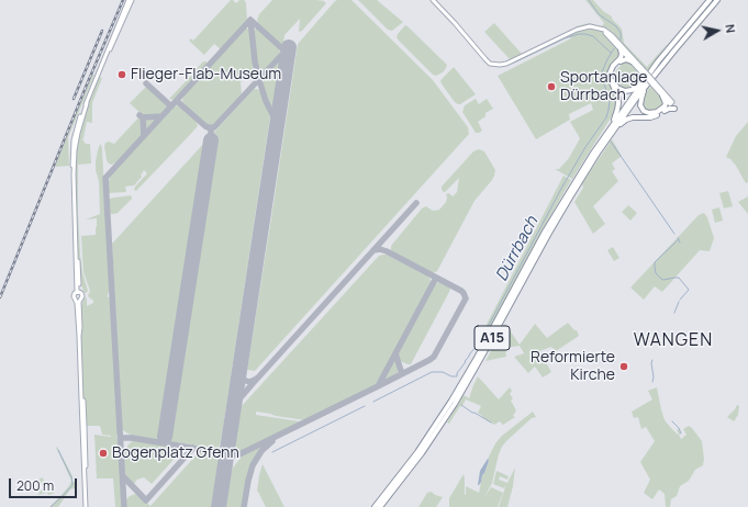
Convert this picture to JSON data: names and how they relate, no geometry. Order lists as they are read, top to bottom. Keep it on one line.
{"streets":{"highway":["A15"]},"districts":["WANGEN"],"water":["Dürrbach"],"places":["Flieger-Flab-Museum","Sportanlage Dürrbach","Reformierte Kirche","Bogenplatz Gfenn"],"scale_bar":"200 m","north":"right"}
